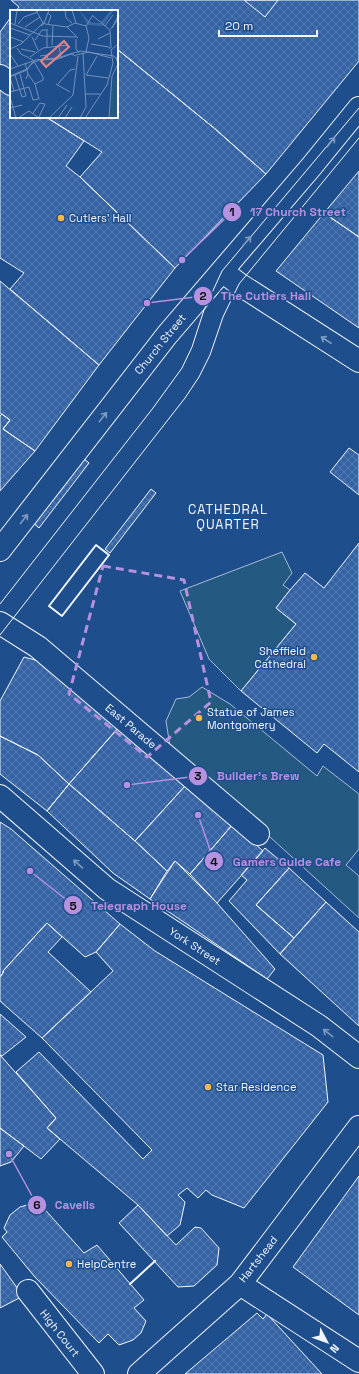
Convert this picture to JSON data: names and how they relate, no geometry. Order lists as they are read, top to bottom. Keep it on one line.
{"streets":{"street":["Church Street","East Parade","York Street","Hartshead","High Court"]},"one_way":["Church Street","York Street"],"districts":["CATHEDRAL QUARTER"],"places":["Cutlers' Hall","17 Church Street","The Cutlers Hall","Sheffield Cathedral","Statue of James Montgomery","Builder's Brew","Gamers Guide Cafe","Telegraph House","Star Residence","Cavells","HelpCentre"],"scale_bar":"20 m","north":"bottom right"}
